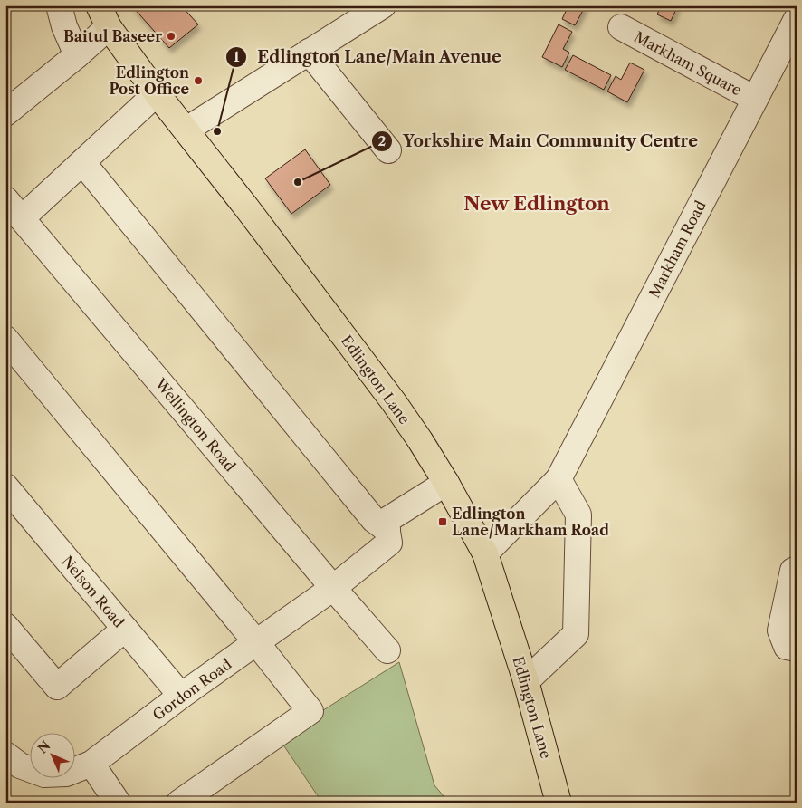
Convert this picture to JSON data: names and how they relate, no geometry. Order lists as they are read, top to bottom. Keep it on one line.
{"streets":{"main road":["Edlington Lane"],"street":["Markham Square","Markham Road","Wellington Road","Nelson Road","Gordon Road"]},"crossings":[["Markham Square","Markham Road"],["Markham Road","Edlington Lane"],["Wellington Road","Gordon Road"],["Nelson Road","Gordon Road"]],"districts":["New Edlington"],"places":{"other":["Baitul Baseer","Edlington Post Office","Edlington Lane/Main Avenue","Yorkshire Main Community Centre"],"transit":["Edlington Lane/Markham Road"]},"north":"top left"}
